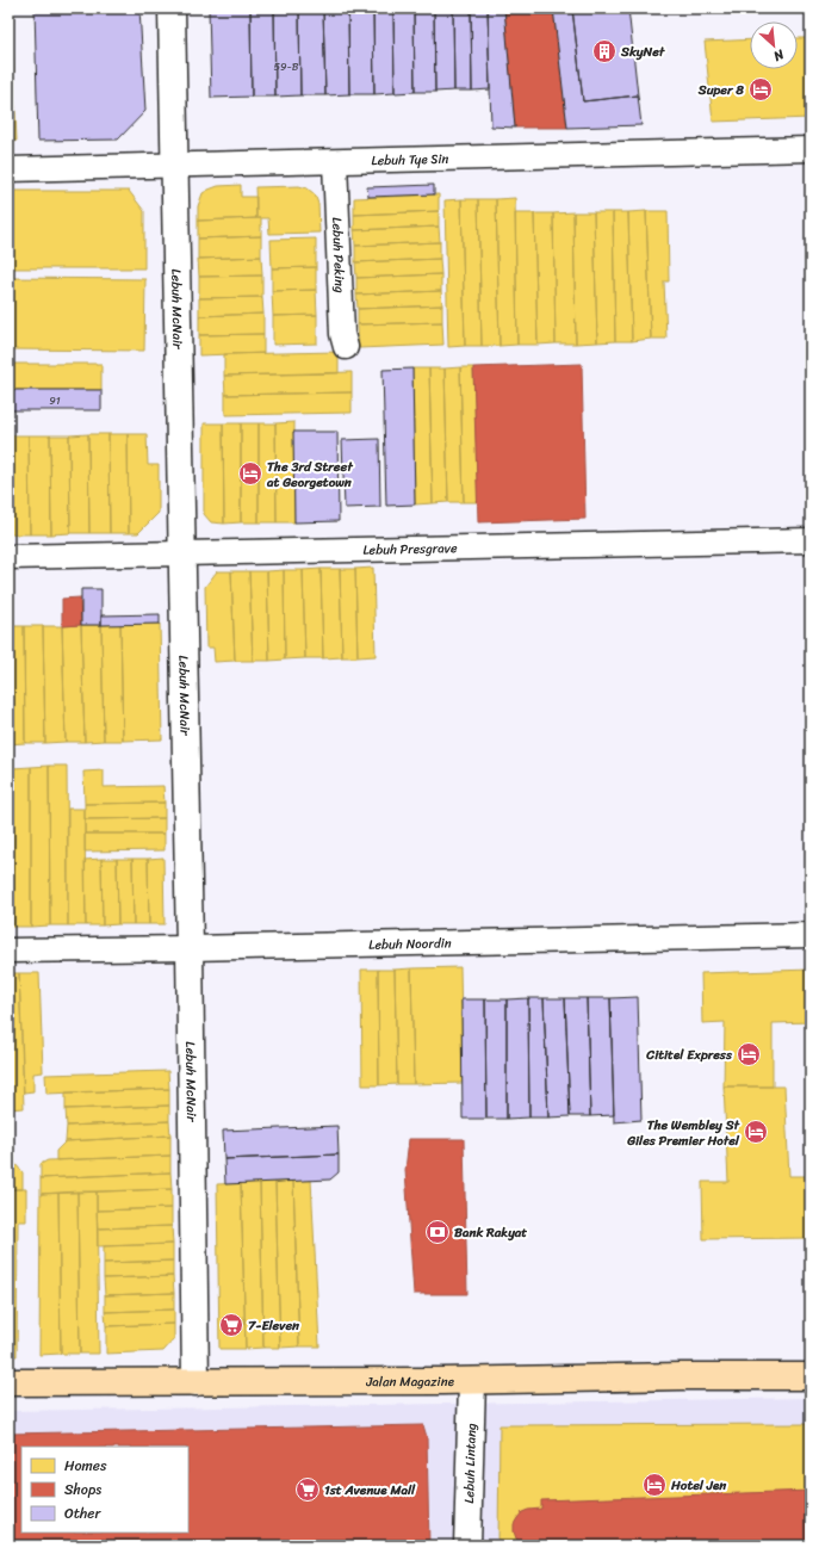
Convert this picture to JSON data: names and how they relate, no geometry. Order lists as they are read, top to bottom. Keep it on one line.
{"streets":{"main road":["Jalan Magazine"],"street":["Lebuh Tye Sin","Lebuh Peking","Lebuh McNair","Lebuh Presgrave","Lebuh Noordin","Lebuh Lintang"]},"crossings":[["Lebuh Tye Sin","Lebuh Peking"],["Lebuh Tye Sin","Lebuh McNair"],["Lebuh McNair","Lebuh Presgrave"],["Lebuh McNair","Lebuh Noordin"],["Lebuh McNair","Jalan Magazine"],["Jalan Magazine","Lebuh Lintang"]],"places":{"building":["SkyNet"],"hotel":["Super 8","The 3rd Street at Georgetown","Cititel Express","The Wembley St Giles Premier Hotel","Hotel Jen"],"bank":["Bank Rakyat"],"supermarket":["7-Eleven","1st Avenue Mall"]},"house_numbers":["59-B","91"],"legend":["Homes","Shops","Other"],"north":"bottom right"}
